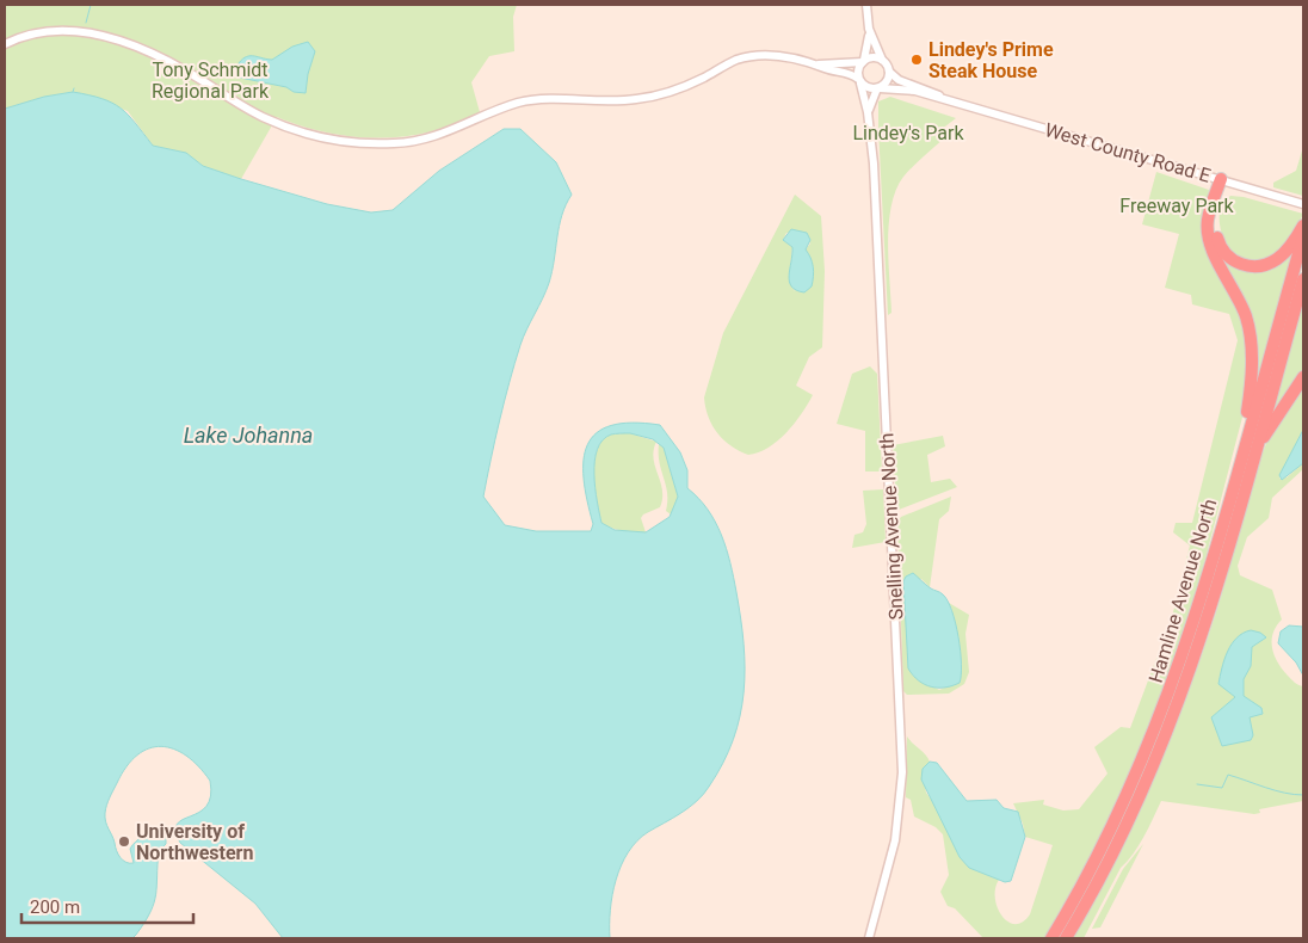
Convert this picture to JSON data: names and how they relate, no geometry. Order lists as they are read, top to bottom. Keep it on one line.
{"streets":{"highway":["Hamline Avenue North"],"street":["West County Road E","Snelling Avenue North"]},"crossings":[["West County Road E","Snelling Avenue North"]],"water":["Lake Johanna"],"parks":["Tony Schmidt Regional Park","Lindey's Park","Freeway Park"],"places":["Lindey's Prime Steak House","University of Northwestern"],"scale_bar":"200 m"}
